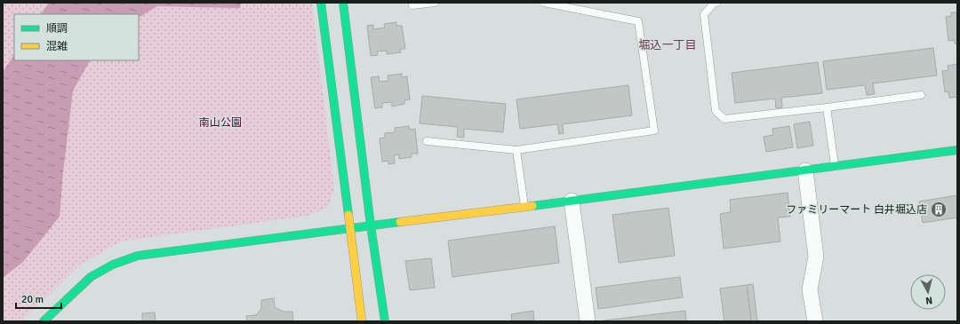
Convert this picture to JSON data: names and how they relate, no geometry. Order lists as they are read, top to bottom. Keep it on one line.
{"districts":["堀込一丁目"],"parks":["南山公園"],"places":{"building":["ファミリーマート 白井堀込店"]},"legend":["順調","混雑"],"scale_bar":"20 m","north":"bottom"}
